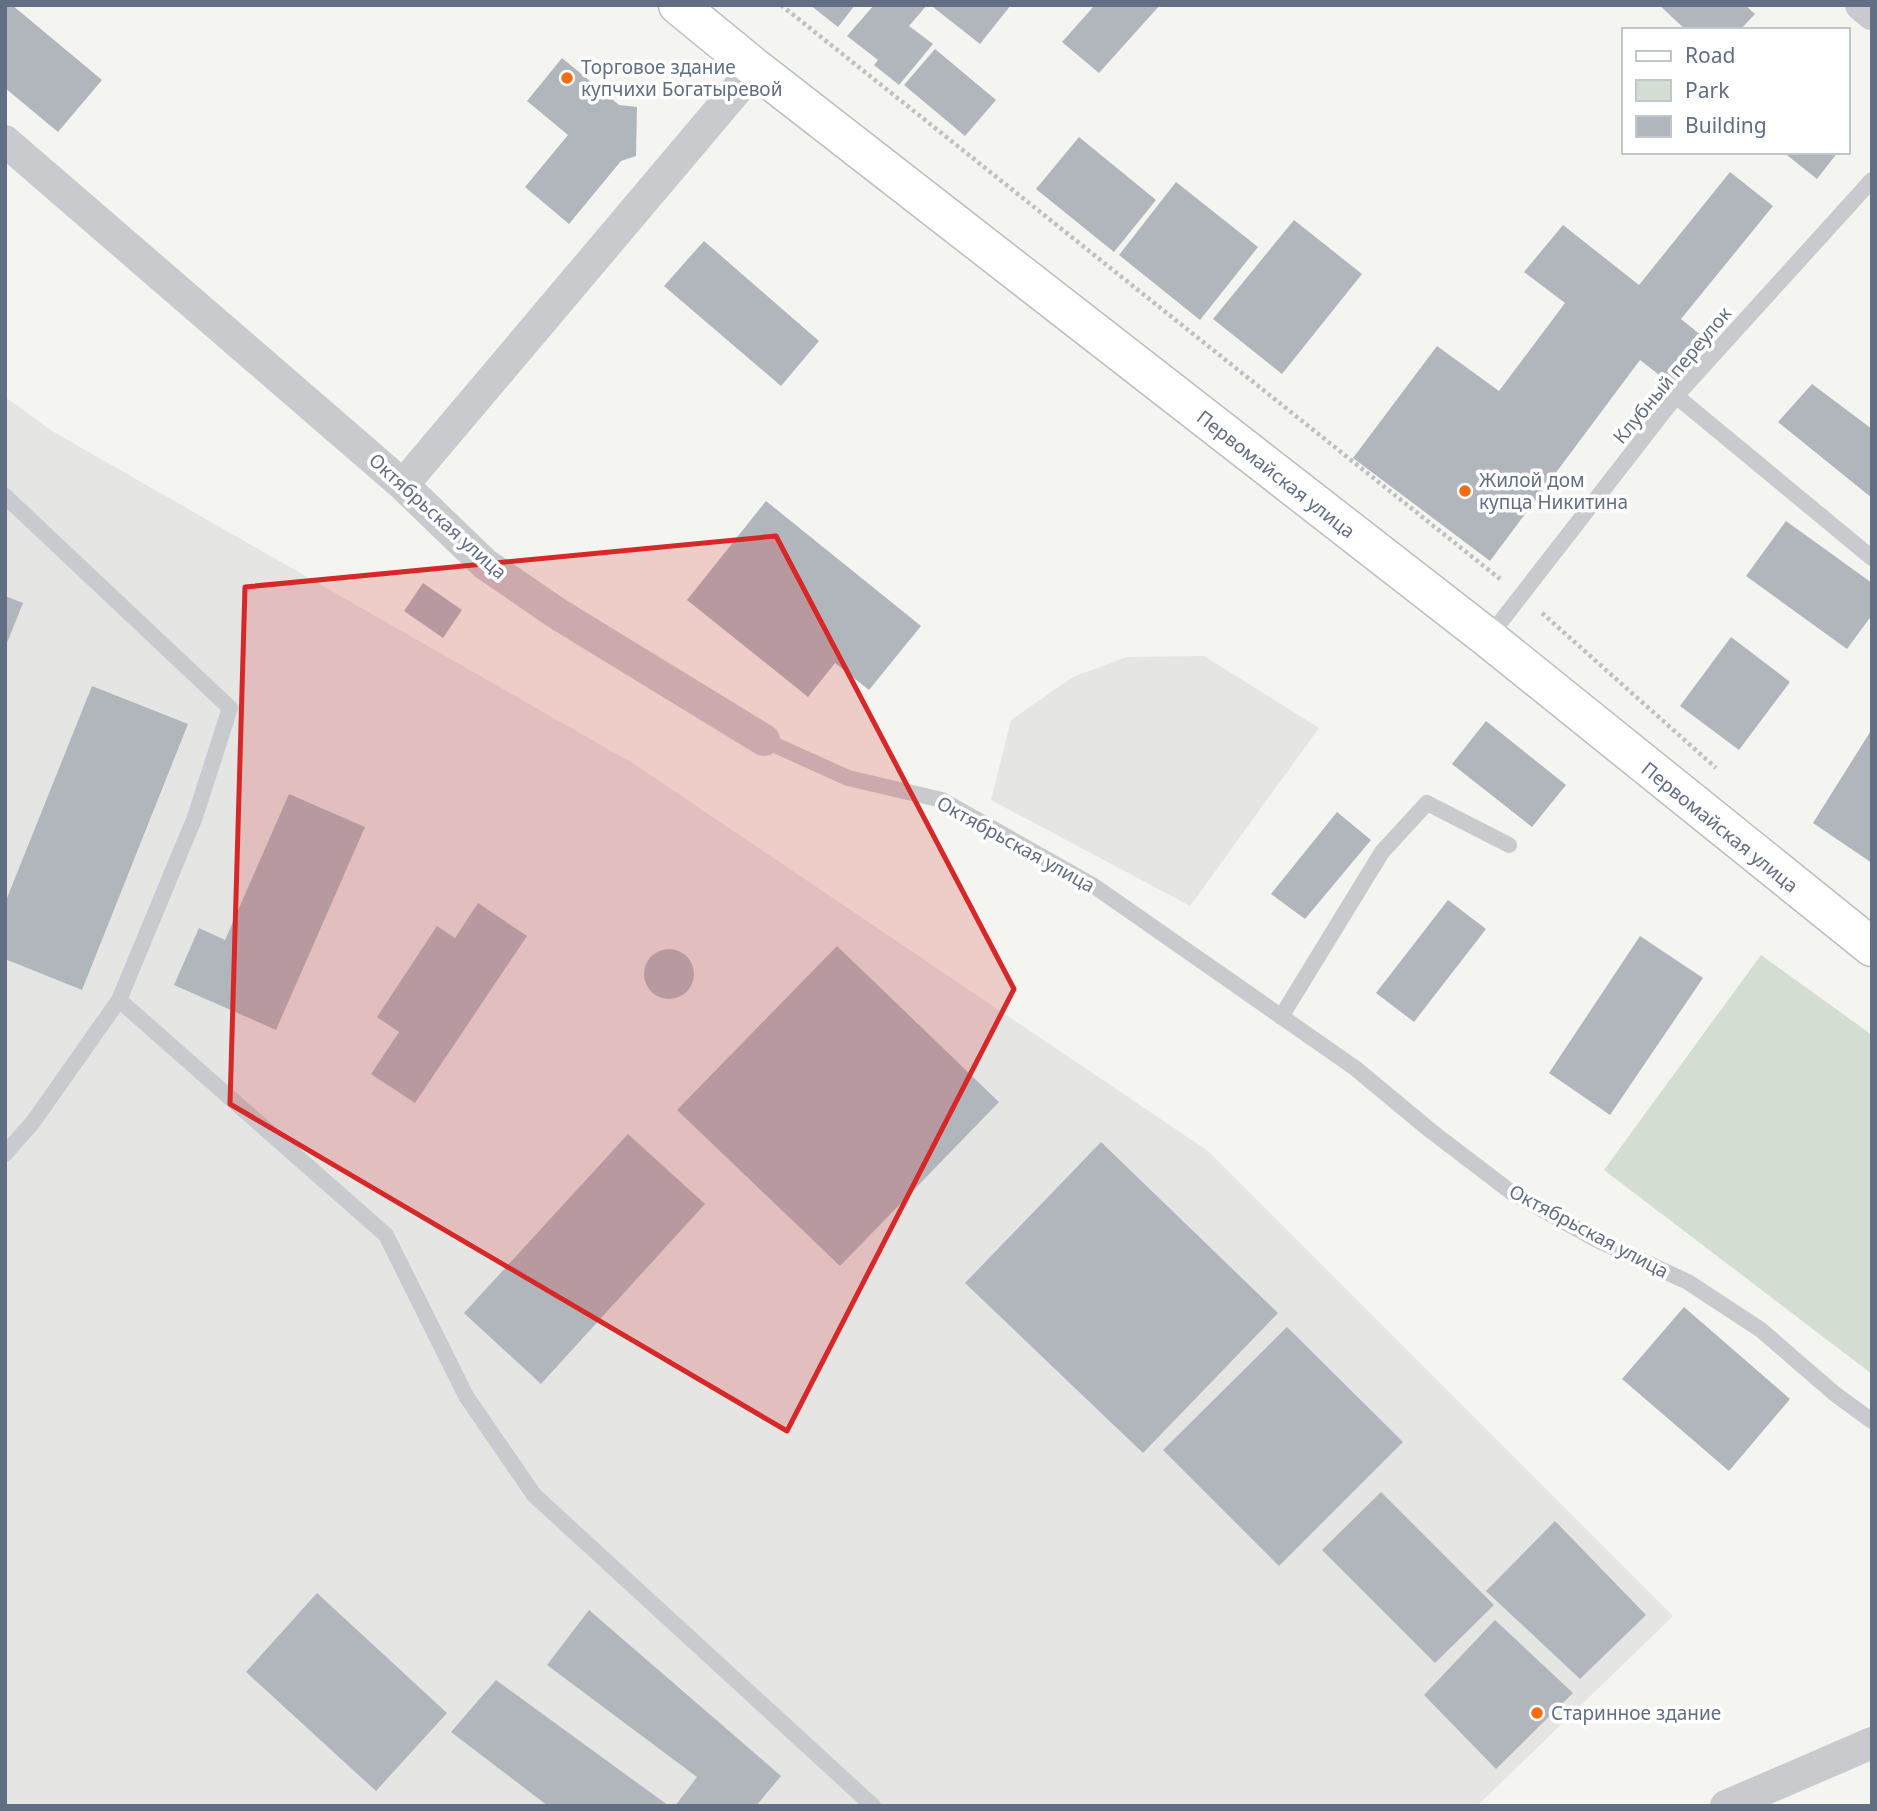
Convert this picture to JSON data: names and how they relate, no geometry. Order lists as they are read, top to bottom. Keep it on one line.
{"streets":{"main road":["Первомайская улица"],"street":["Октябрьская улица"],"lane":["Клубный переулок"]},"crossings":[["Клубный переулок","Первомайская улица"]],"places":["Торговое здание купчихи Богатыревой","Жилой дом купца Никитина","Старинное здание"],"legend":["Road","Park","Building"]}
